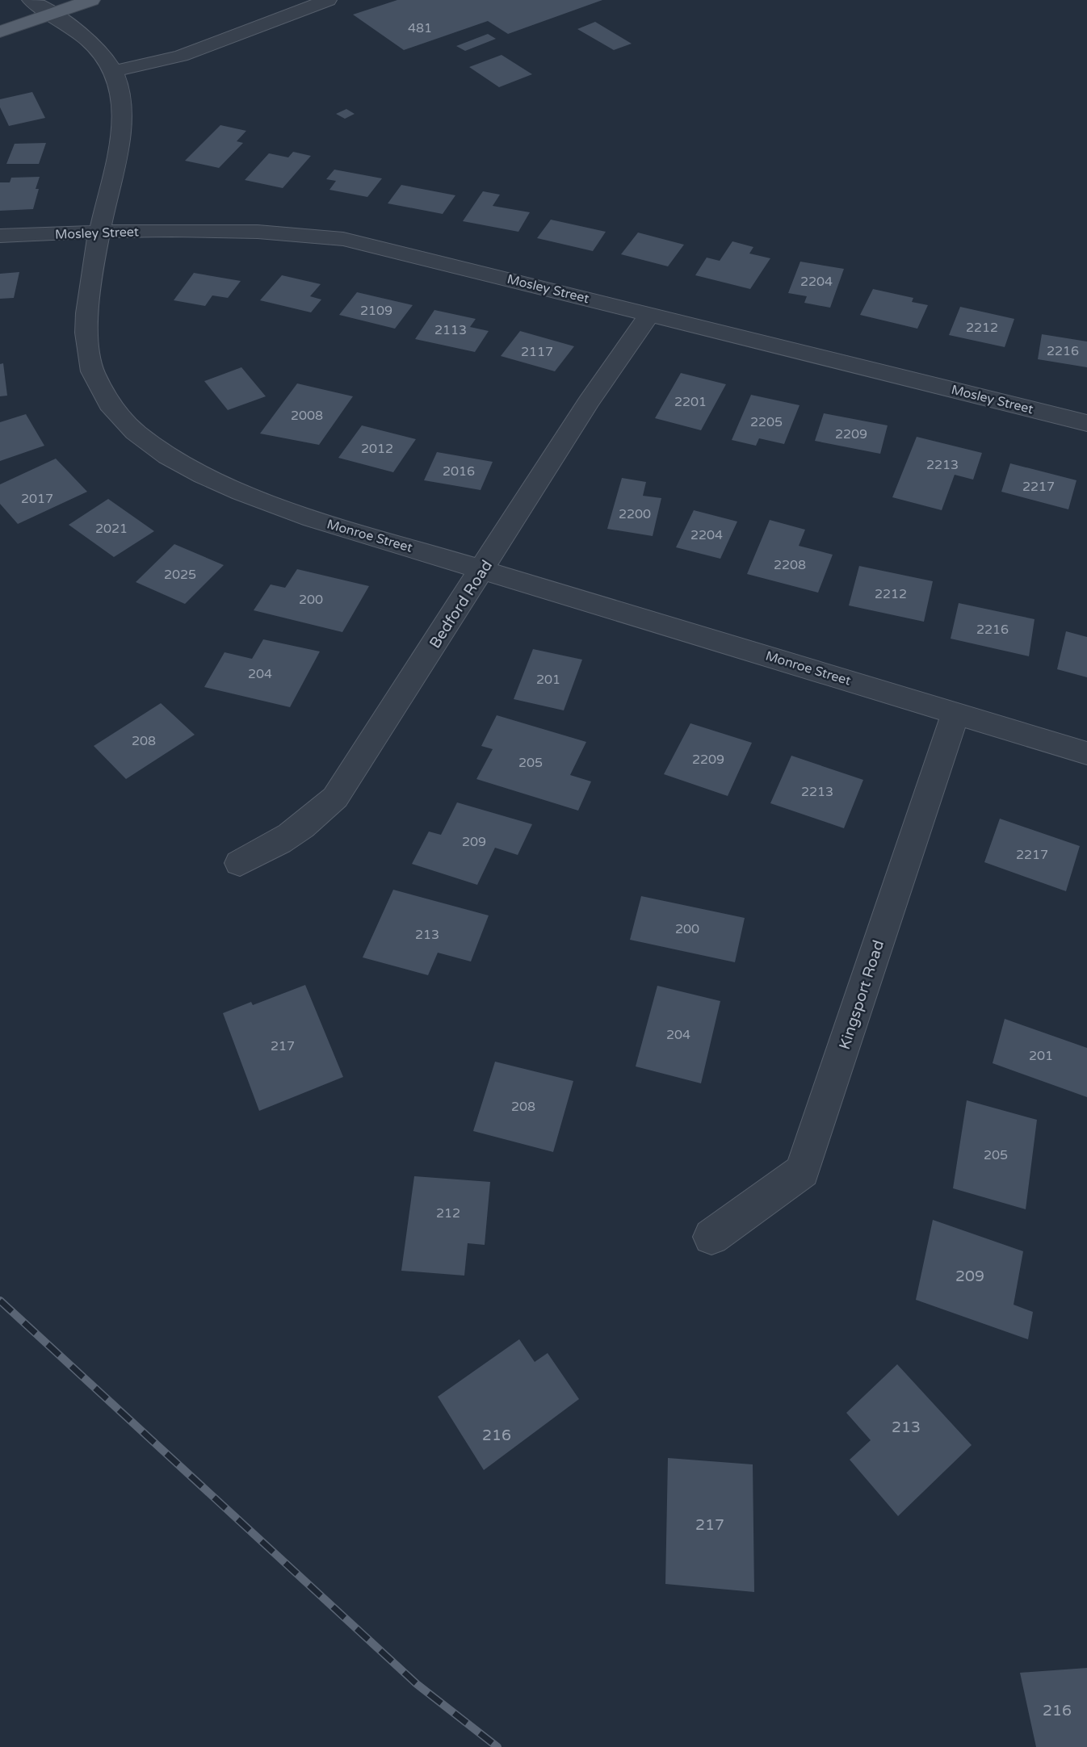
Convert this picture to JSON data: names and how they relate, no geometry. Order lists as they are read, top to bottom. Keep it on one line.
{"streets":{"street":["Mosley Street","Monroe Street","Bedford Road","Kingsport Road"]},"crossings":[["Mosley Street","Monroe Street"],["Mosley Street","Bedford Road"],["Monroe Street","Bedford Road"],["Monroe Street","Kingsport Road"]],"house_numbers":["481","2204","2109","2212","2113","2216","2117","2201","2008","2205","2209","2012","2213","2016","2217","2017","2200","2021","2204","2208","2025","2212","200","2216","204","201","208","2209","205","2213","209","2217","200","213","204","217","201","208","205","212","209","213","216","217","216"]}
